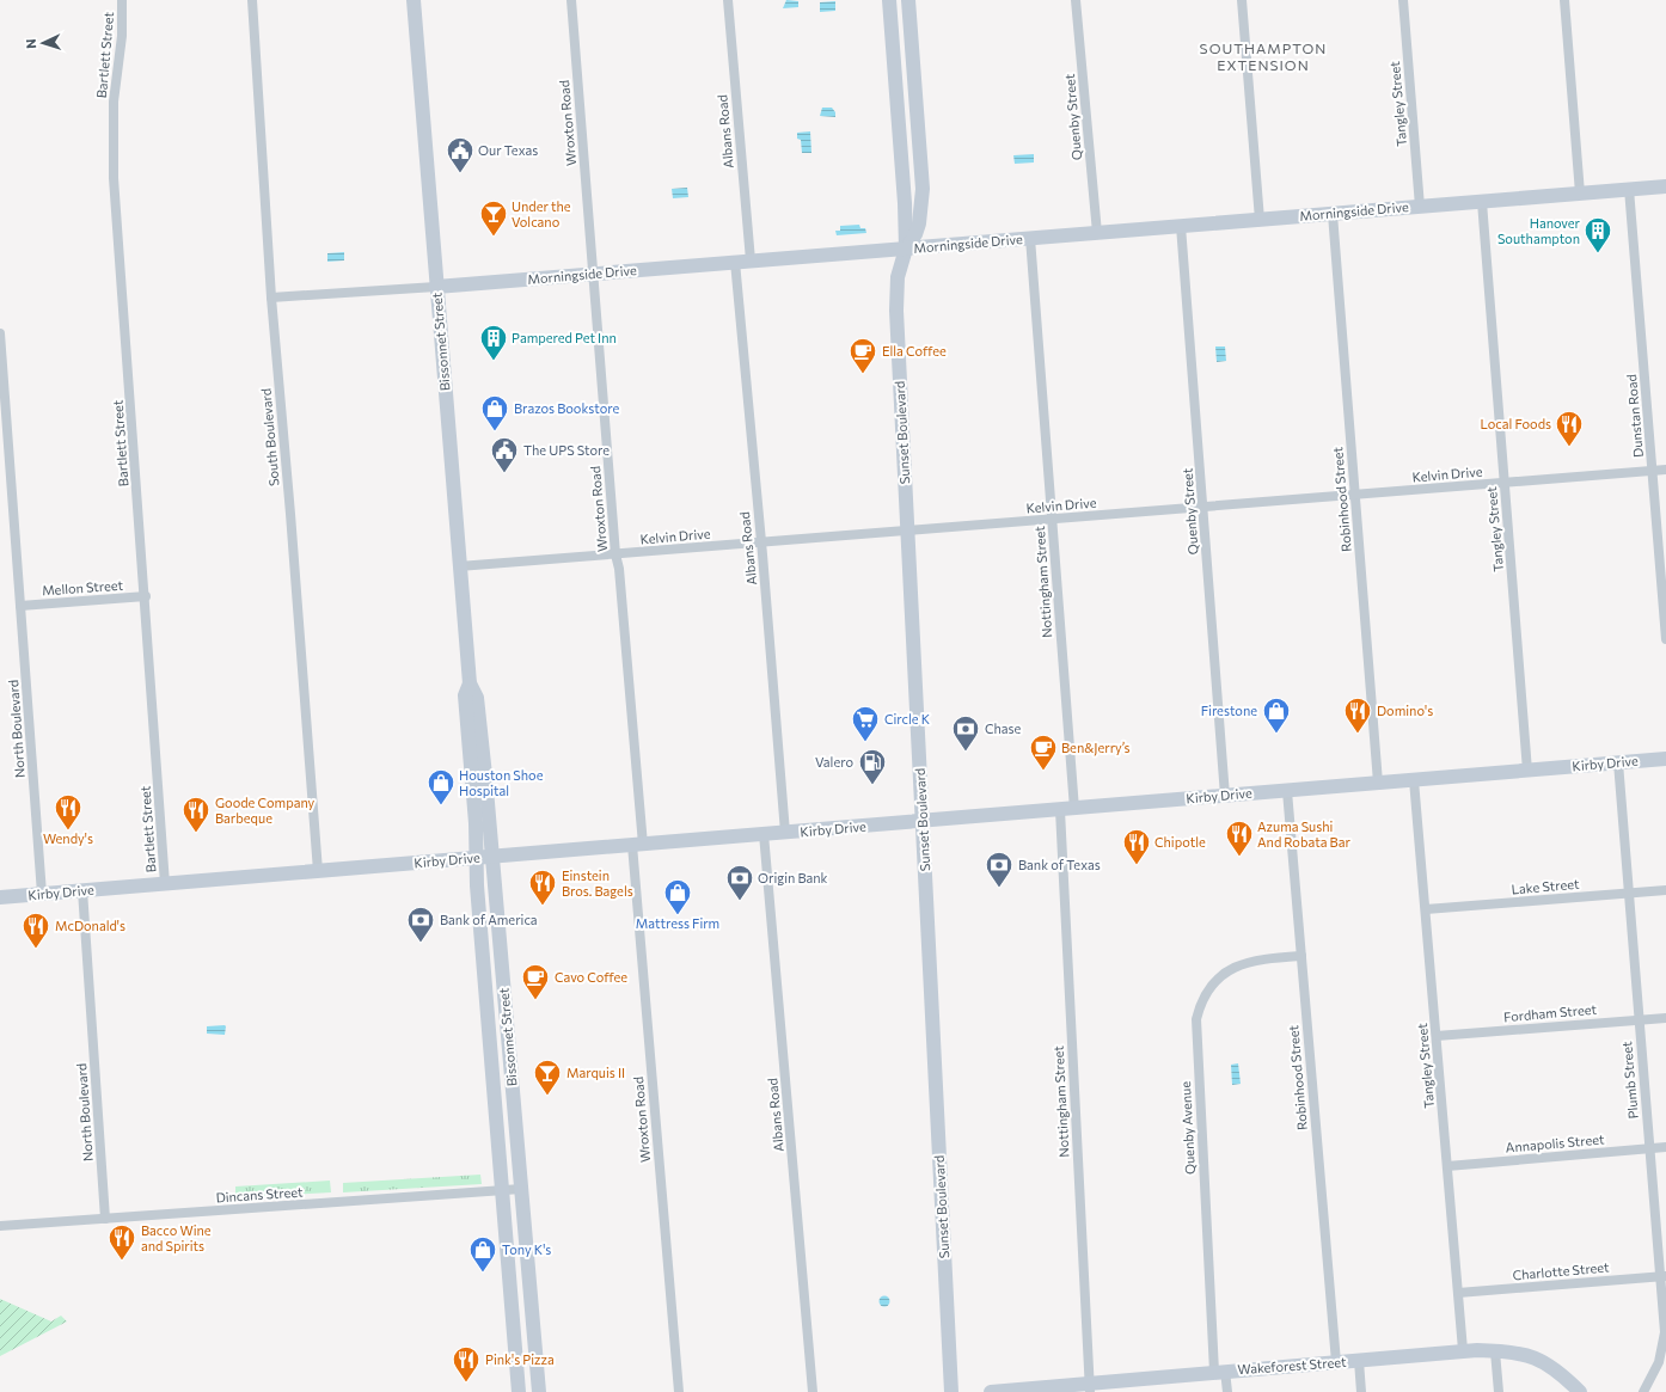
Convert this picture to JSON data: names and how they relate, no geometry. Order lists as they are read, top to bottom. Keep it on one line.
{"streets":{"main road":["Morningside Drive","Bissonnet Street","Sunset Boulevard","Kirby Drive","Wakeforest Street"],"street":["Bartlett Street","Tangley Street","Quenby Street","Wroxton Road","Albans Road","Dunstan Road","South Boulevard","Kelvin Drive","Robinhood Street","Nottingham Street","Mellon Street","North Boulevard","Lake Street","Fordham Street","Plumb Street","Quenby Avenue","Annapolis Street","Dincans Street","Charlotte Street"]},"crossings":[["Bartlett Street","Mellon Street"],["Bartlett Street","Kirby Drive"],["Tangley Street","Morningside Drive"],["Tangley Street","Kelvin Drive"],["Tangley Street","Kirby Drive"],["Tangley Street","Lake Street"],["Tangley Street","Fordham Street"],["Tangley Street","Annapolis Street"],["Tangley Street","Charlotte Street"],["Tangley Street","Wakeforest Street"],["Quenby Street","Morningside Drive"],["Quenby Street","Kelvin Drive"],["Quenby Street","Kirby Drive"],["Wroxton Road","Morningside Drive"],["Wroxton Road","Kelvin Drive"],["Wroxton Road","Kirby Drive"],["Albans Road","Morningside Drive"],["Albans Road","Kelvin Drive"],["Albans Road","Kirby Drive"],["Morningside Drive","Bissonnet Street"],["Morningside Drive","Dunstan Road"],["Morningside Drive","Sunset Boulevard"],["Morningside Drive","South Boulevard"],["Morningside Drive","Robinhood Street"],["Morningside Drive","Nottingham Street"],["Bissonnet Street","Kelvin Drive"],["Bissonnet Street","Kirby Drive"],["Bissonnet Street","Dincans Street"],["Dunstan Road","Kelvin Drive"],["Sunset Boulevard","Kelvin Drive"],["Sunset Boulevard","Kirby Drive"],["South Boulevard","Kirby Drive"],["Kelvin Drive","Robinhood Street"],["Kelvin Drive","Nottingham Street"],["Robinhood Street","Kirby Drive"],["Robinhood Street","Quenby Avenue"],["Robinhood Street","Wakeforest Street"],["Nottingham Street","Kirby Drive"],["Nottingham Street","Wakeforest Street"],["Mellon Street","North Boulevard"],["North Boulevard","Kirby Drive"],["North Boulevard","Dincans Street"],["Kirby Drive","Plumb Street"],["Lake Street","Plumb Street"],["Fordham Street","Plumb Street"],["Plumb Street","Annapolis Street"],["Plumb Street","Charlotte Street"],["Quenby Avenue","Wakeforest Street"]],"districts":["SOUTHAMPTON EXTENSION"],"places":{"public building":["Our Texas","The UPS Store"],"bar":["Under the Volcano","Marquis II"],"building":["Hanover Southampton","Pampered Pet Inn"],"cafe":["Ella Coffee","Ben&Jerry’s","Cavo Coffee"],"shop":["Brazos Bookstore","Firestone","Houston Shoe Hospital","Mattress Firm","Tony K's"],"restaurant":["Local Foods","Domino's","Wendy's","Goode Company Barbeque","Azuma Sushi And Robata Bar","Chipotle","Einstein Bros. Bagels","McDonald's","Bacco Wine and Spirits","Pink's Pizza"],"supermarket":["Circle K"],"bank":["Chase","Bank of Texas","Origin Bank","Bank of America"],"fuel station":["Valero"]},"north":"left"}
